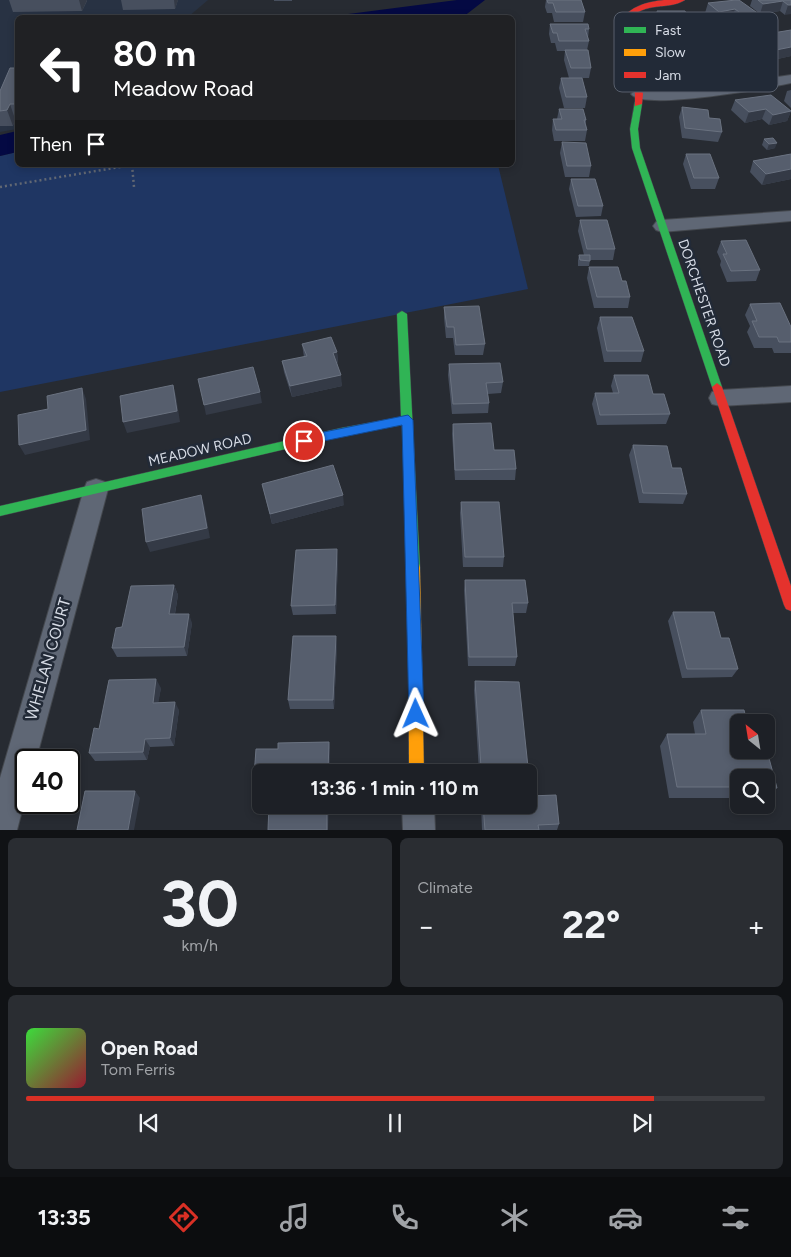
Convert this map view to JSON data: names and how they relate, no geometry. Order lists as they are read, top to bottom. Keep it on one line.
{"streets":{"street":["DORCHESTER ROAD","MEADOW ROAD","WHELAN COURT"]},"crossings":[["MEADOW ROAD","WHELAN COURT"]],"legend":["Fast","Slow","Jam"],"north":"top left","page":{"turn":["80 m","Meadow Road"],"then":"Then","limit":"40","trip":"13:36 · 1 min · 110 m","tile":[["30","km/h"],"Climate"],"heat":["−","22°","+"],"song":["Open Road","Tom Ferris"],"tabs":"13:35"}}
